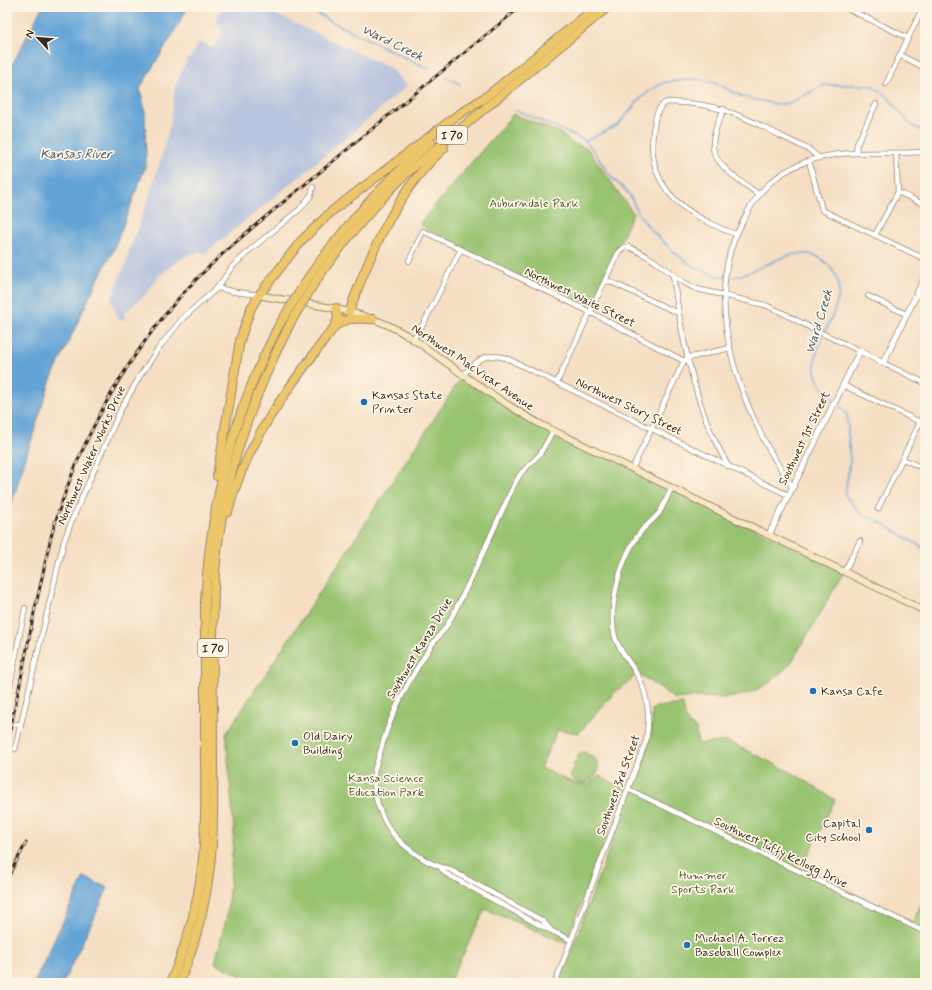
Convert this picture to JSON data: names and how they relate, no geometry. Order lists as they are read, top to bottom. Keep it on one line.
{"streets":{"highway":["I 70"],"main road":["Northwest MacVicar Avenue"],"street":["Northwest Waite Street","Northwest Story Street","Southwest 1st Street","Northwest Water Works Drive","Southwest Kanza Drive","Southwest 3rd Street","Southwest Tuffy Kellogg Drive"]},"crossings":[["Northwest MacVicar Avenue","Northwest Story Street"],["Northwest MacVicar Avenue","Southwest 1st Street"],["Northwest MacVicar Avenue","Northwest Water Works Drive"],["Northwest MacVicar Avenue","Southwest Kanza Drive"],["Northwest MacVicar Avenue","Southwest 3rd Street"],["Northwest Story Street","Southwest 1st Street"],["Southwest Kanza Drive","Southwest 3rd Street"],["Southwest 3rd Street","Southwest Tuffy Kellogg Drive"]],"water":["Ward Creek","Kansas River"],"parks":["Auburndale Park","Kansa Science Education Park","Hummer Sports Park"],"places":["Kansas State Printer","Kansa Cafe","Old Dairy Building","Capital City School","Michael A. Torrez Baseball Complex"],"north":"top left"}
